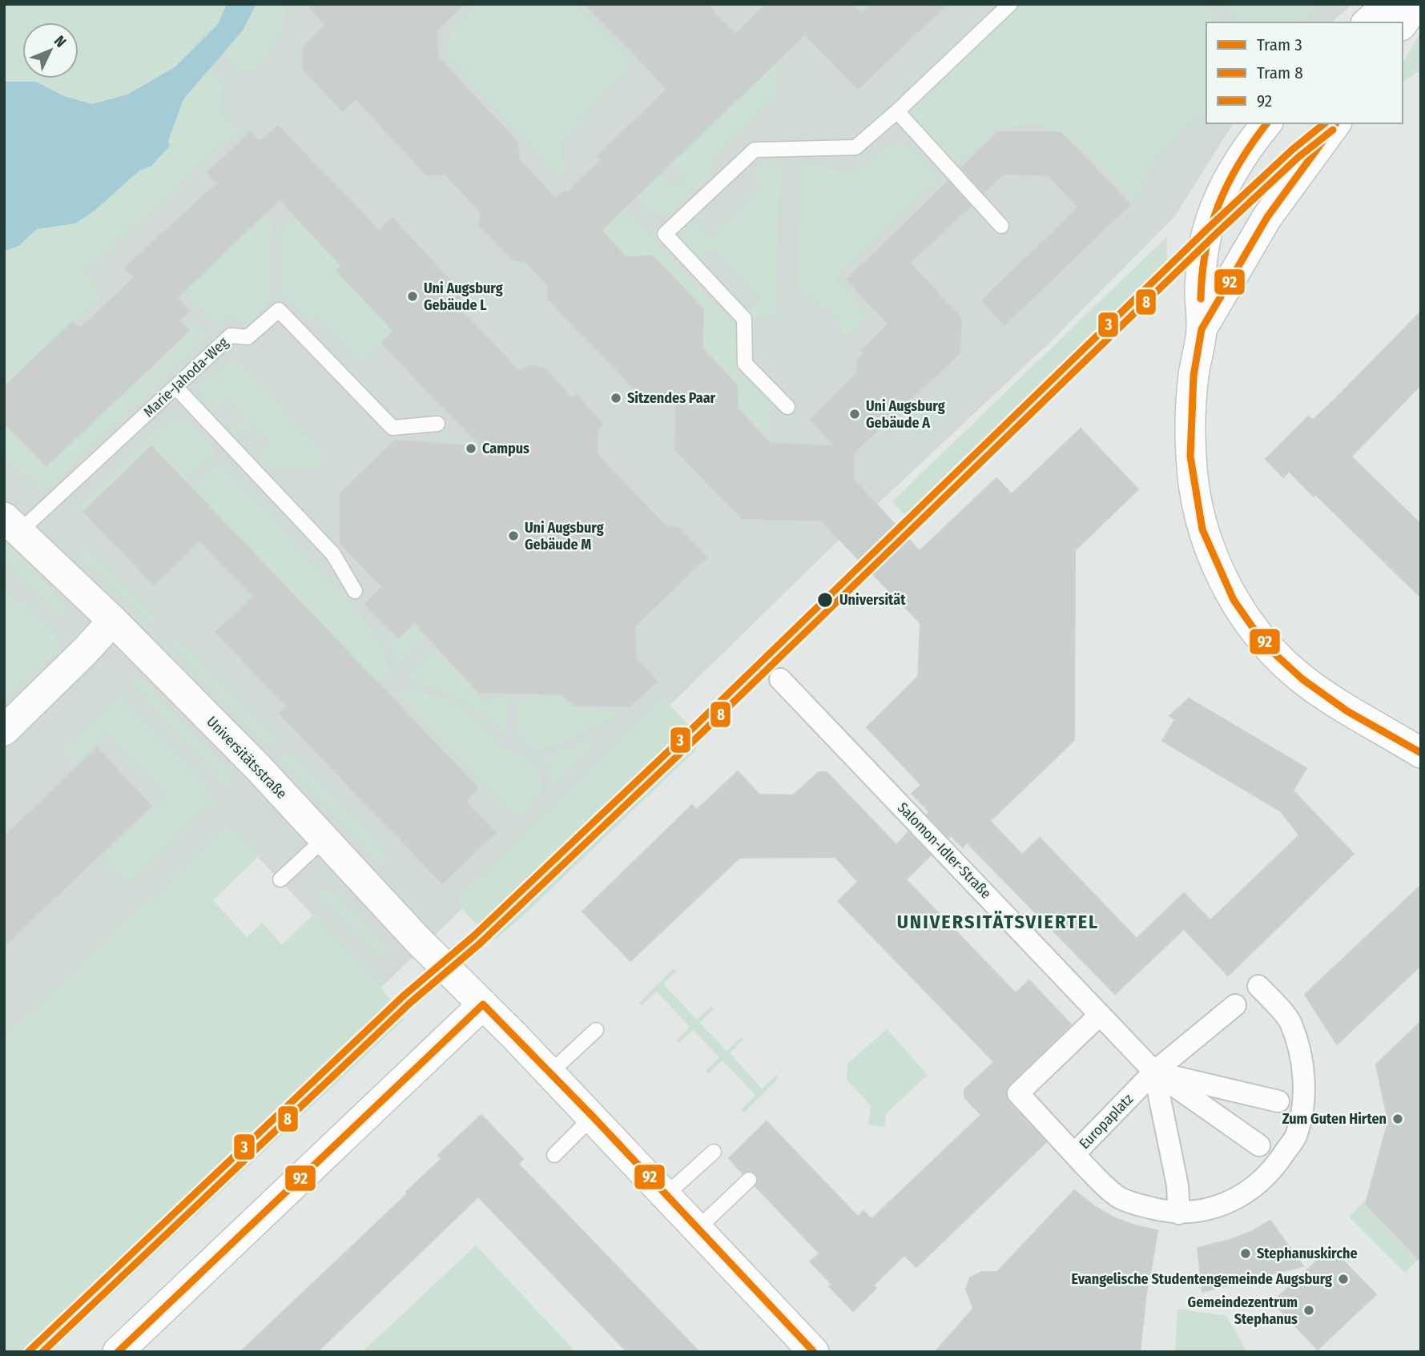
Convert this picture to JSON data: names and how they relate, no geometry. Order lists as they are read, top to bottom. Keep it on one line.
{"streets":{"street":["Universitätsstraße","Salomon-Idler-Straße","Europaplatz"],"lane":["Marie-Jahoda-Weg"]},"crossings":[["Marie-Jahoda-Weg","Universitätsstraße"],["Salomon-Idler-Straße","Europaplatz"]],"districts":["UNIVERSITÄTSVIERTEL"],"places":["Uni Augsburg Gebäude L","Sitzendes Paar","Uni Augsburg Gebäude A","Campus","Uni Augsburg Gebäude M","Universität","Zum Guten Hirten","Stephanuskirche","Evangelische Studentengemeinde Augsburg","Gemeindezentrum Stephanus"],"lines":["tram line 3","transit line 92","tram line 8"],"legend":["Tram 3","Tram 8","92"],"north":"top right"}
